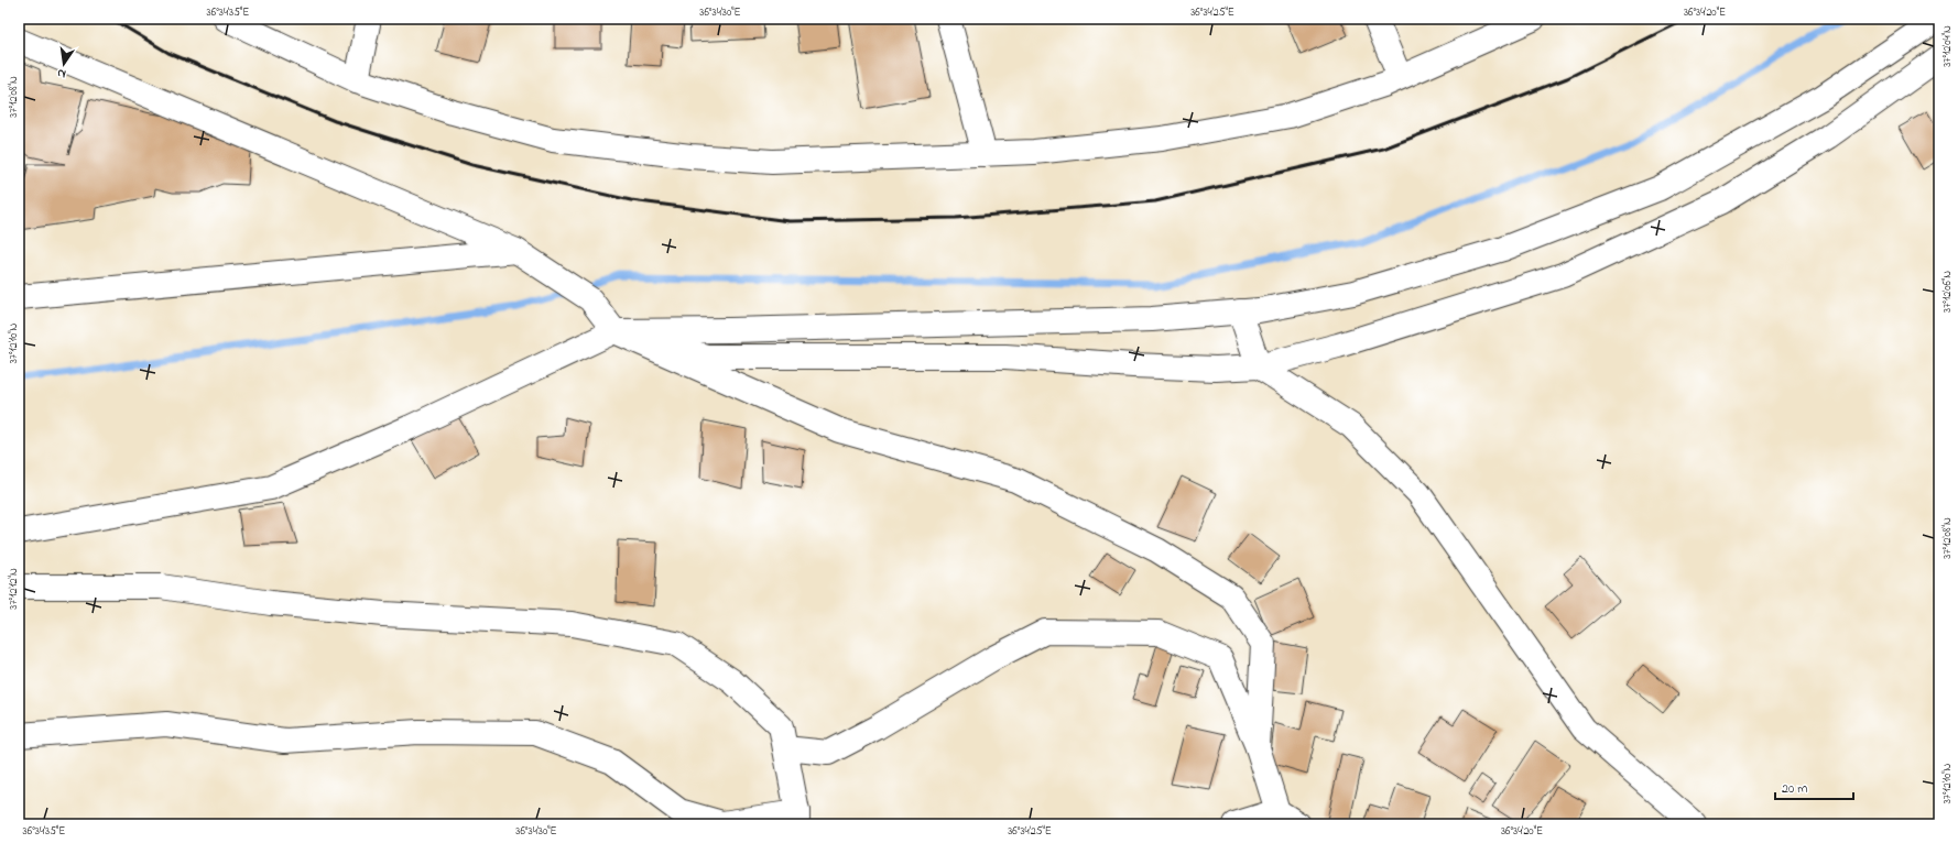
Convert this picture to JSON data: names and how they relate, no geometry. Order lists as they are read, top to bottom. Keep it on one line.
{"scale_bar":"20 m","north":"bottom","coordinates":["36°34'35\"E","36°34'30\"E","36°34'25\"E","36°34'20\"E","37°12'04\"N","37°12'08\"N","37°12'06\"N","37°12'10\"N","37°12'12\"N"]}
